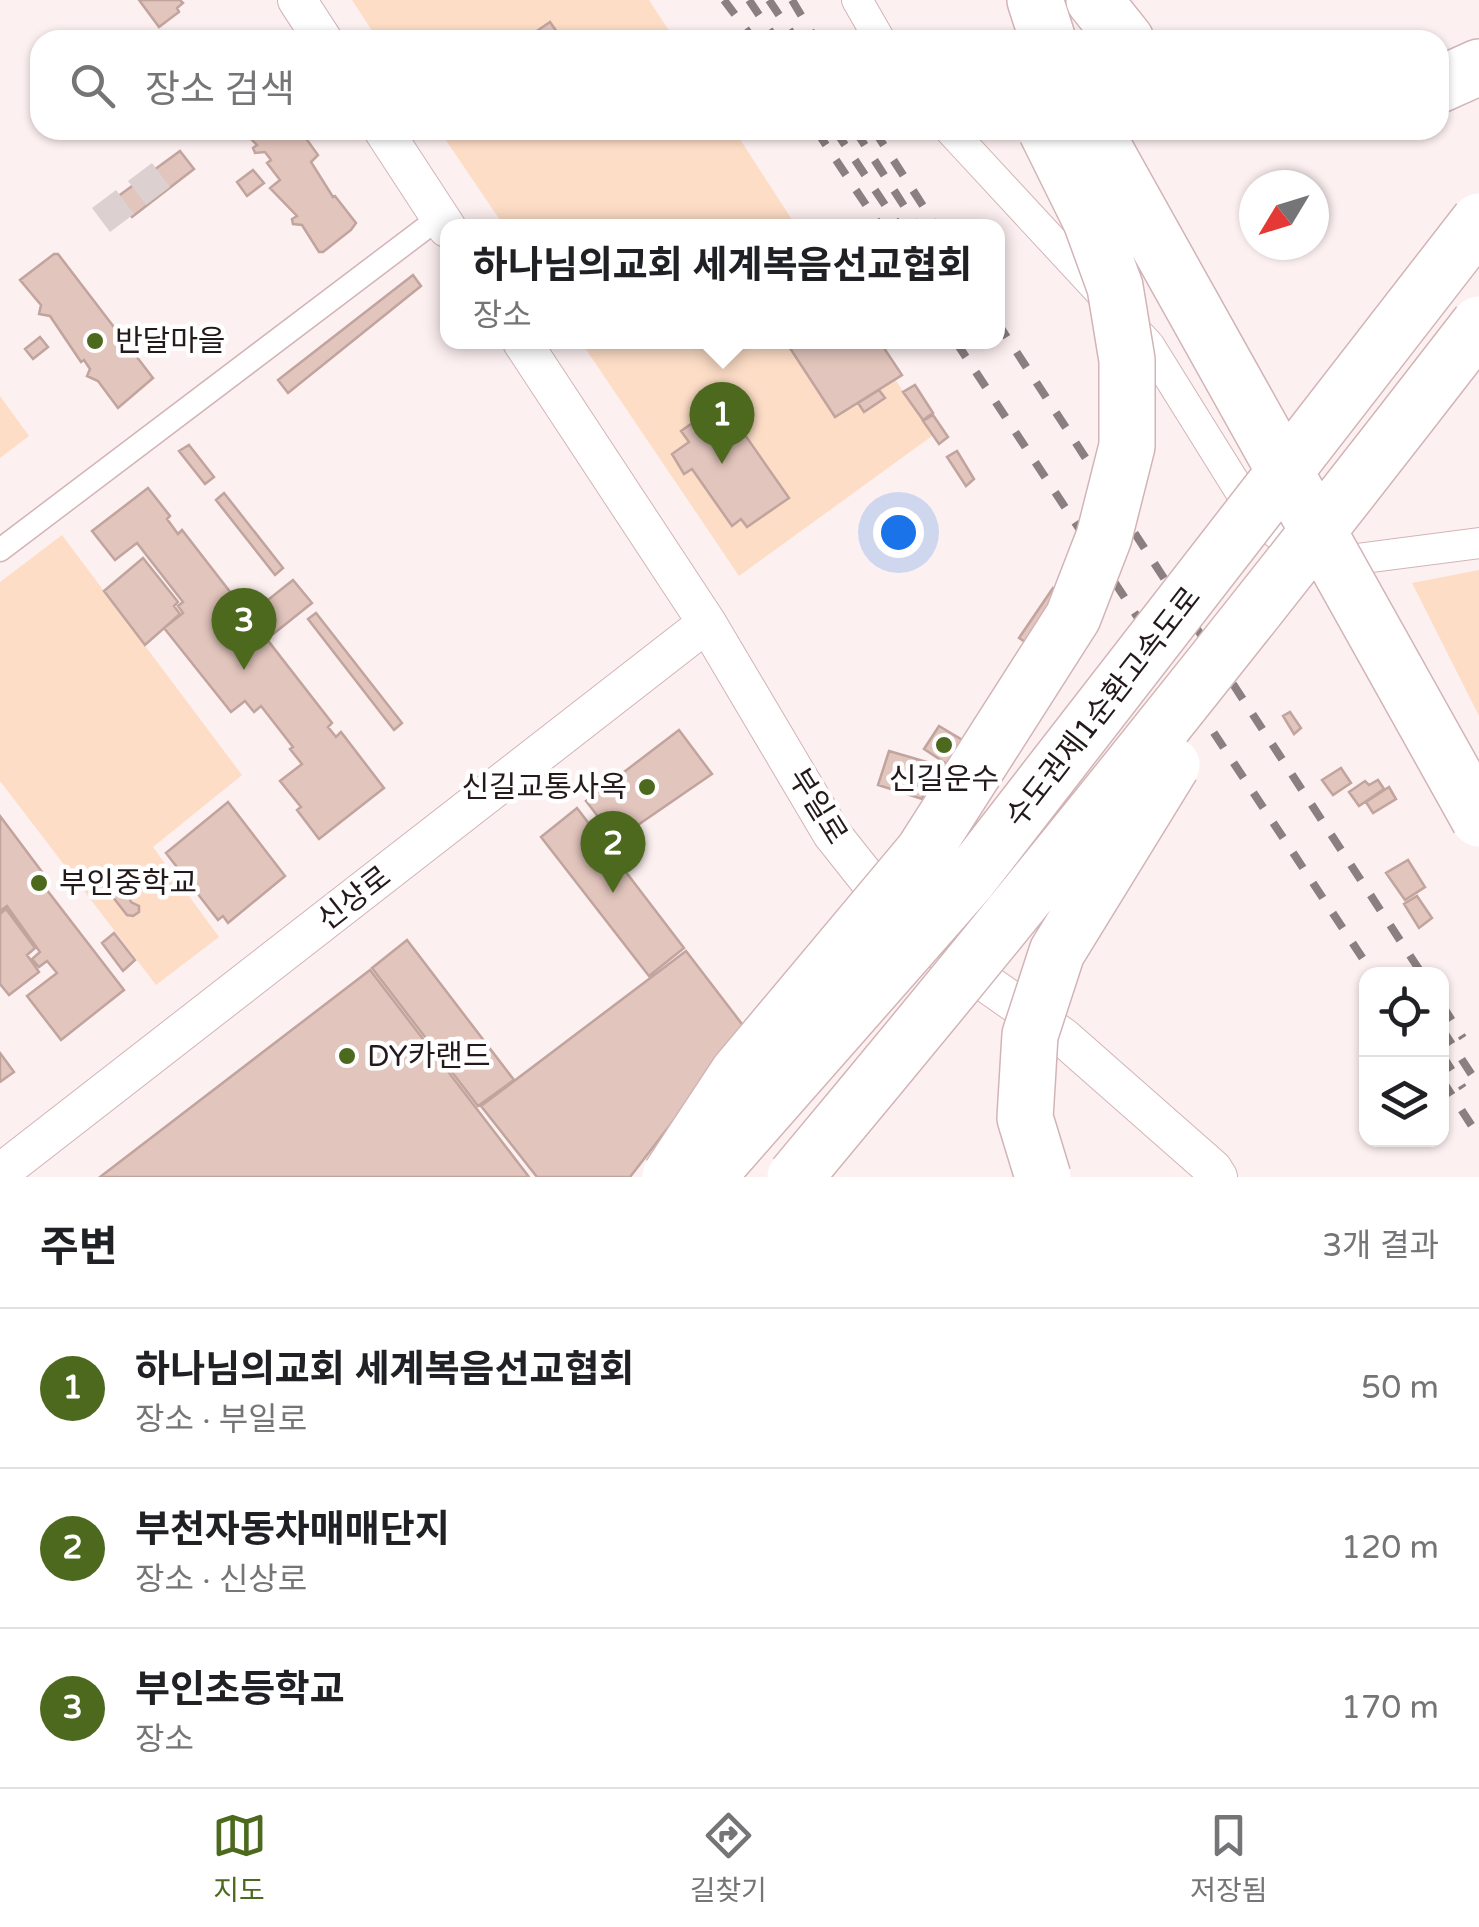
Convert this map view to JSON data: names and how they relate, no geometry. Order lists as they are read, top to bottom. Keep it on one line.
{"streets":{"highway":["수도권제1순환고속도로"],"street":["부일로","신상로"]},"crossings":[["부일로","신상로"]],"places":["반달마을","신길운수","신길교통사옥","부인중학교","DY카랜드"],"north":"bottom left","page":{"search":"장소 검색","popup":["하나님의교회 세계복음선교협회","장소"],"pins":["1","3","2"],"heading":["주변","3개 결과"],"list":[{"mark":"1","name":"하나님의교회 세계복음선교협회","note":"장소 · 부일로","value":"50 m"},{"mark":"2","name":"부천자동차매매단지","note":"장소 · 신상로","value":"120 m"},{"mark":"3","name":"부인초등학교","note":"장소","value":"170 m"}],"nav":["지도","길찾기","저장됨"]}}
